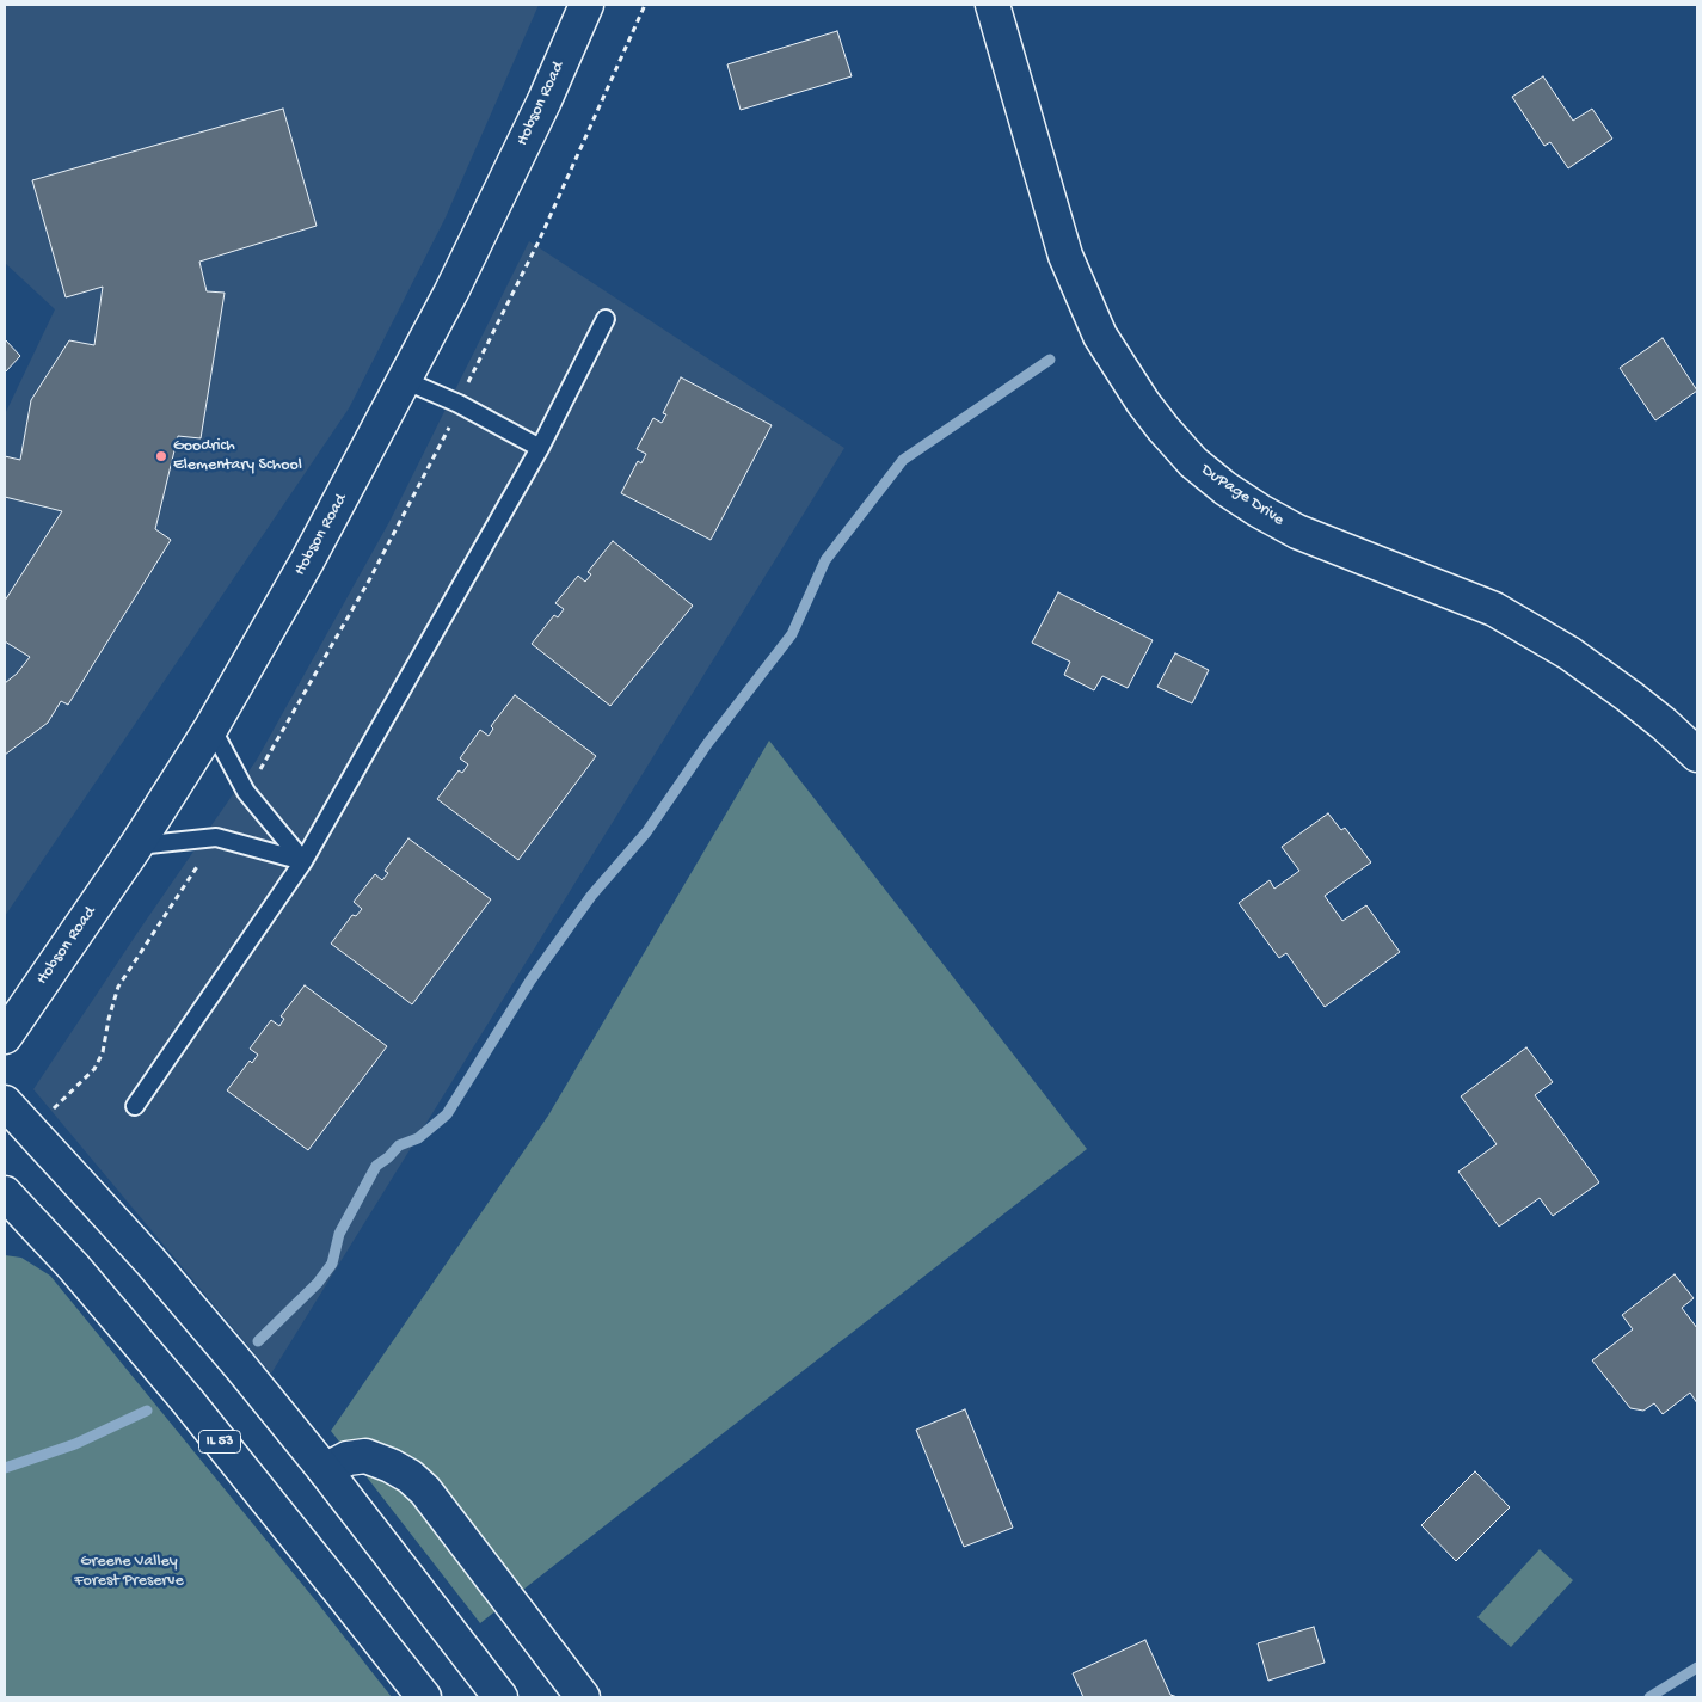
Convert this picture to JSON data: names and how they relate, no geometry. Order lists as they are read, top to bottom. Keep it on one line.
{"streets":{"main road":["Hobson Road","DuPage Drive","IL 53"]},"parks":["Greene Valley Forest Preserve"],"places":["Goodrich Elementary School"]}
